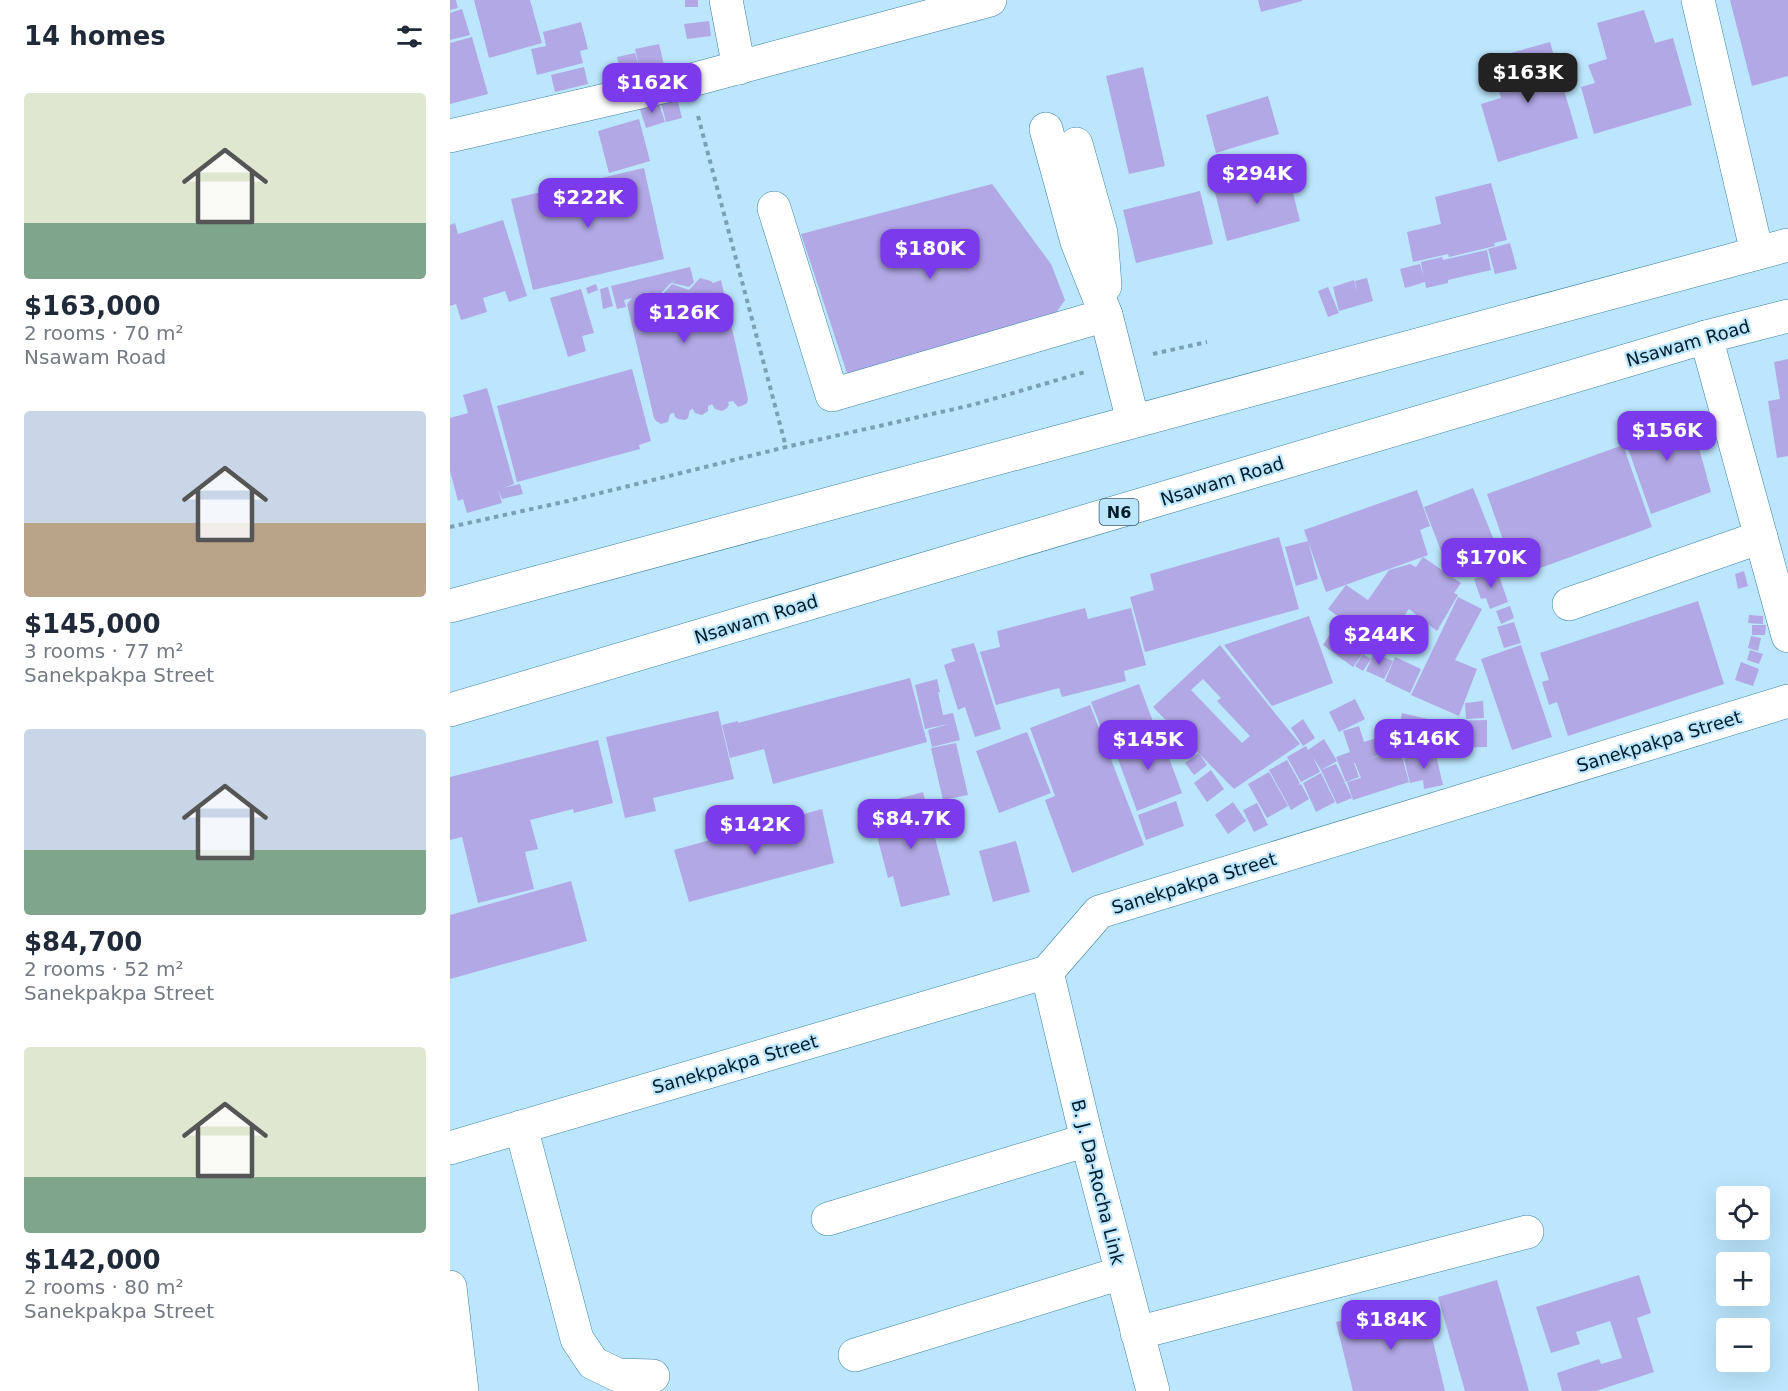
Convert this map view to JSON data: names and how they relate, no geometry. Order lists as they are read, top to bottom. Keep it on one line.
{"streets":{"main road":["Nsawam Road","N6","Sanekpakpa Street","B. J. Da-Rocha Link"]},"crossings":[["Sanekpakpa Street","B. J. Da-Rocha Link"]],"page":{"heading":"14 homes","price":["$163K","$162K","$294K","$222K","$180K","$126K","$156K","$170K","$244K","$146K","$145K","$84.7K","$142K","$184K"],"list":[{"name":"$163,000","note":"2 rooms · 70 m² · Nsawam Road"},{"name":"$145,000","note":"3 rooms · 77 m² · Sanekpakpa Street"},{"name":"$84,700","note":"2 rooms · 52 m² · Sanekpakpa Street"},{"name":"$142,000","note":"2 rooms · 80 m² · Sanekpakpa Street"}],"map_buttons":["+","−"]}}
